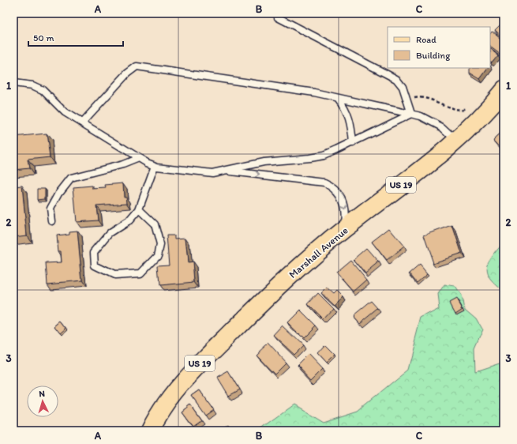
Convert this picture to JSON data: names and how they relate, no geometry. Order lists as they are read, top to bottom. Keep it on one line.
{"streets":{"main road":["US 19","Marshall Avenue"]},"legend":["Road","Building"],"scale_bar":"50 m","north":"top","grid":{"columns":["A","B","C"],"rows":["1","2","3"]}}
